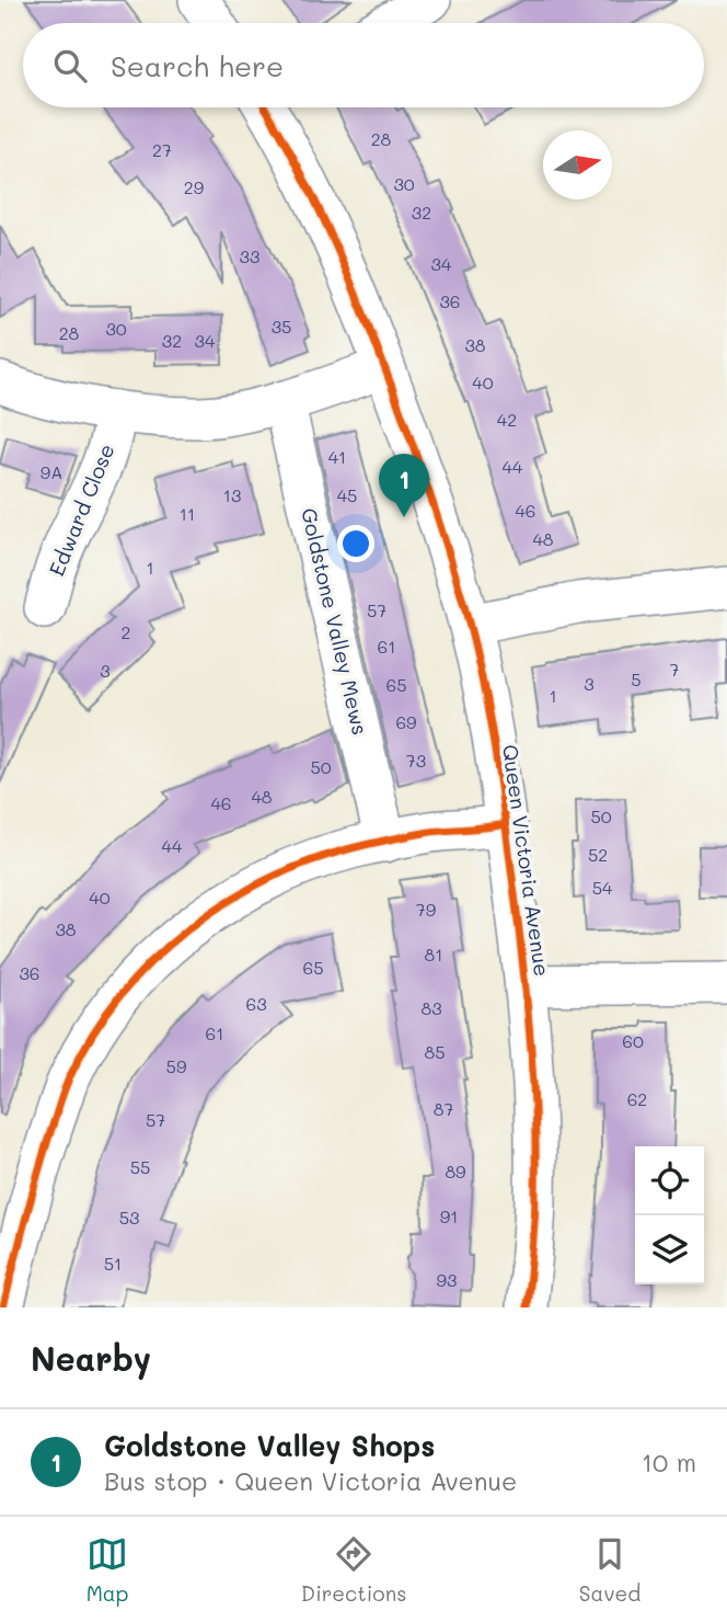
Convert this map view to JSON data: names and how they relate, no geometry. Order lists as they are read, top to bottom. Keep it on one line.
{"streets":{"street":["Edward Close","Goldstone Valley Mews","Queen Victoria Avenue"]},"house_numbers":["28","27","30","29","32","33","34","36","35","30","28","32","34","38","40","42","41","44","9A","13","45","46","11","48","1","57","2","61","7","3","5","3","65","1","69","73","50","48","46","50","44","52","54","40","79","38","81","65","36","63","83","61","60","85","59","62","87","57","55","89","91","53","51","93"],"north":"right","page":{"search":"Search here","pins":"1","heading":"Nearby","list":[{"mark":"1","name":"Goldstone Valley Shops","note":"Bus stop · Queen Victoria Avenue","value":"10 m"}],"nav":["Map","Directions","Saved"]}}
